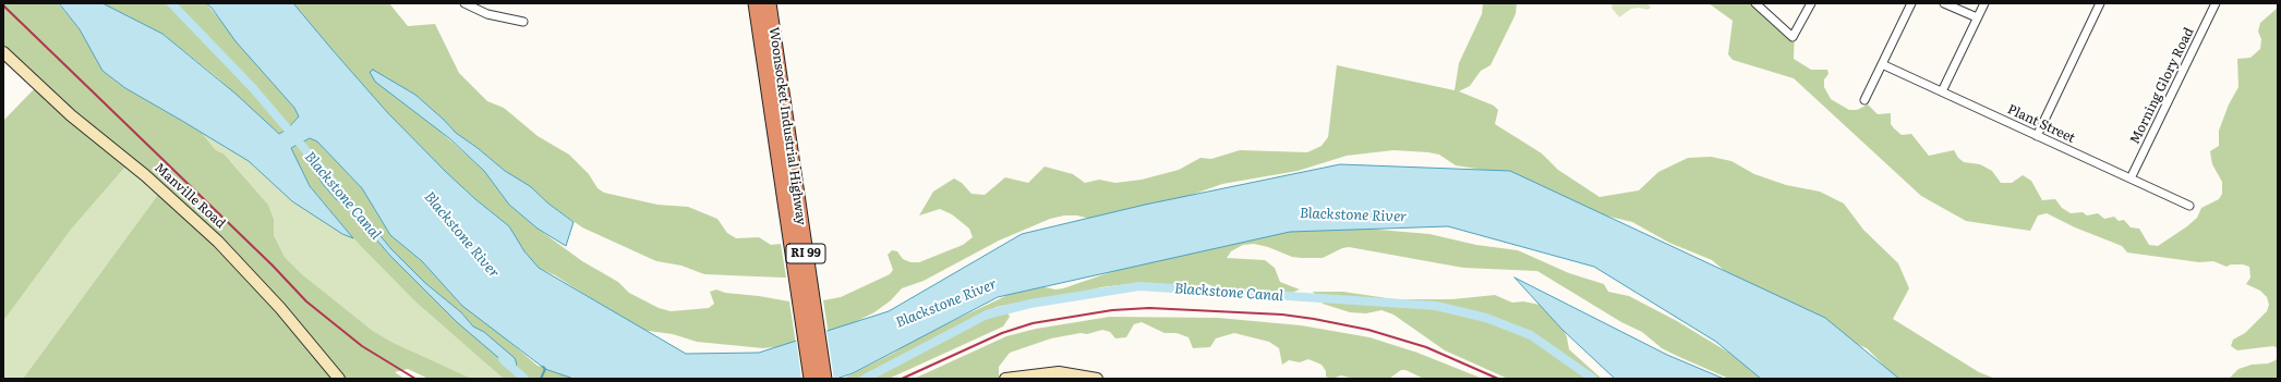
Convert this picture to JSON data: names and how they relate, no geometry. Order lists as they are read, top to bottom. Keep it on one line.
{"streets":{"highway":["Woonsocket Industrial Highway","RI 99"],"main road":["Manville Road"],"street":["Morning Glory Road","Plant Street"]},"crossings":[["Morning Glory Road","Plant Street"]],"water":["Blackstone Canal","Blackstone River"]}
